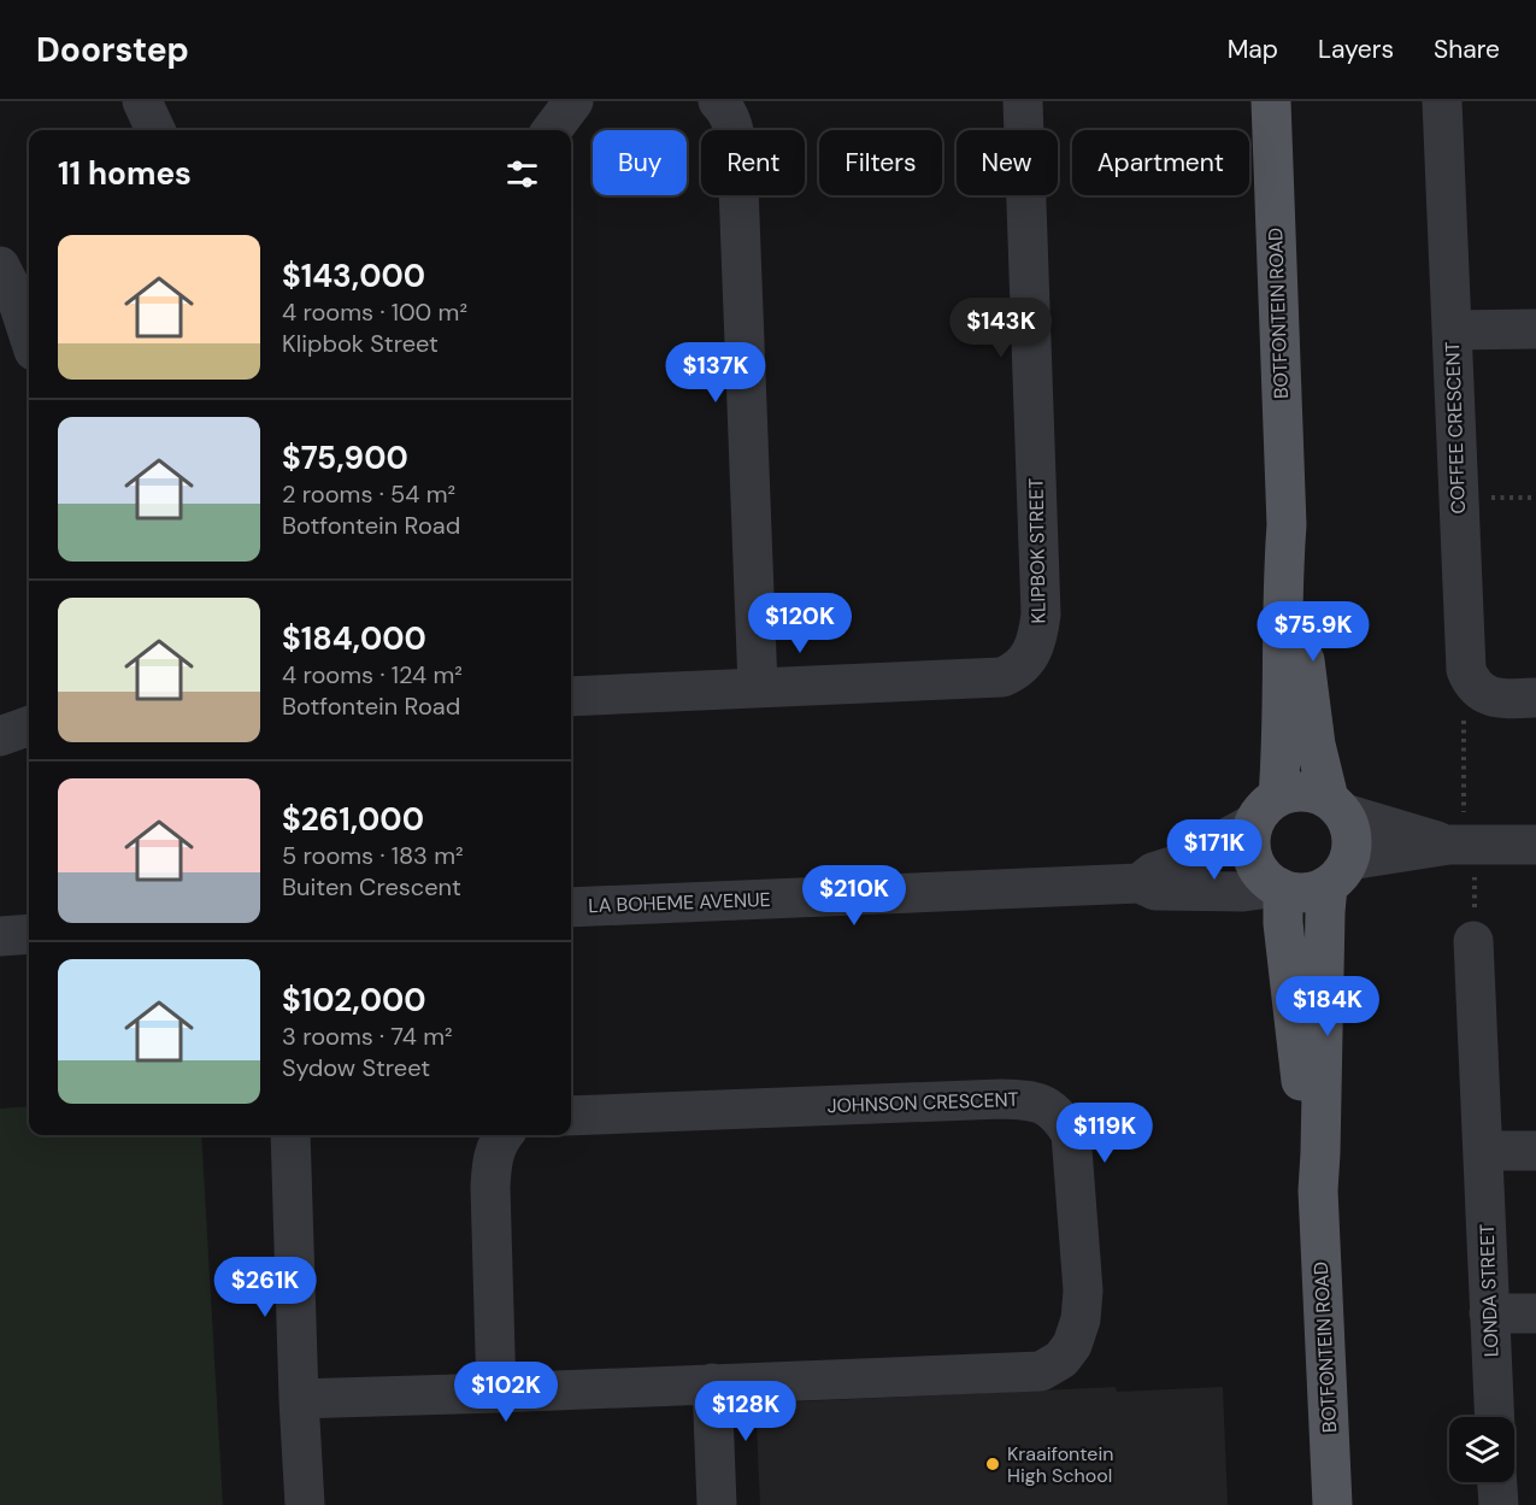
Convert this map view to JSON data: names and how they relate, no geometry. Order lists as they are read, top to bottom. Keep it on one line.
{"streets":{"main road":["BOTFONTEIN ROAD"],"street":["COFFEE CRESCENT","KLIPBOK STREET","LA BOHEME AVENUE","JOHNSON CRESCENT","LONDA STREET"]},"crossings":[["BOTFONTEIN ROAD","LA BOHEME AVENUE"]],"places":["Kraaifontein High School"],"page":{"header":"Doorstep","nav":["Map","Layers","Share"],"chip":["Buy","Rent","Filters","New","Apartment"],"heading":"11 homes","list":[{"name":"$143,000","note":"4 rooms · 100 m² · Klipbok Street"},{"name":"$75,900","note":"2 rooms · 54 m² · Botfontein Road"},{"name":"$184,000","note":"4 rooms · 124 m² · Botfontein Road"},{"name":"$261,000","note":"5 rooms · 183 m² · Buiten Crescent"},{"name":"$102,000","note":"3 rooms · 74 m² · Sydow Street"}],"price":["$143K","$137K","$120K","$75.9K","$171K","$210K","$184K","$119K","$261K","$102K","$128K"]}}
